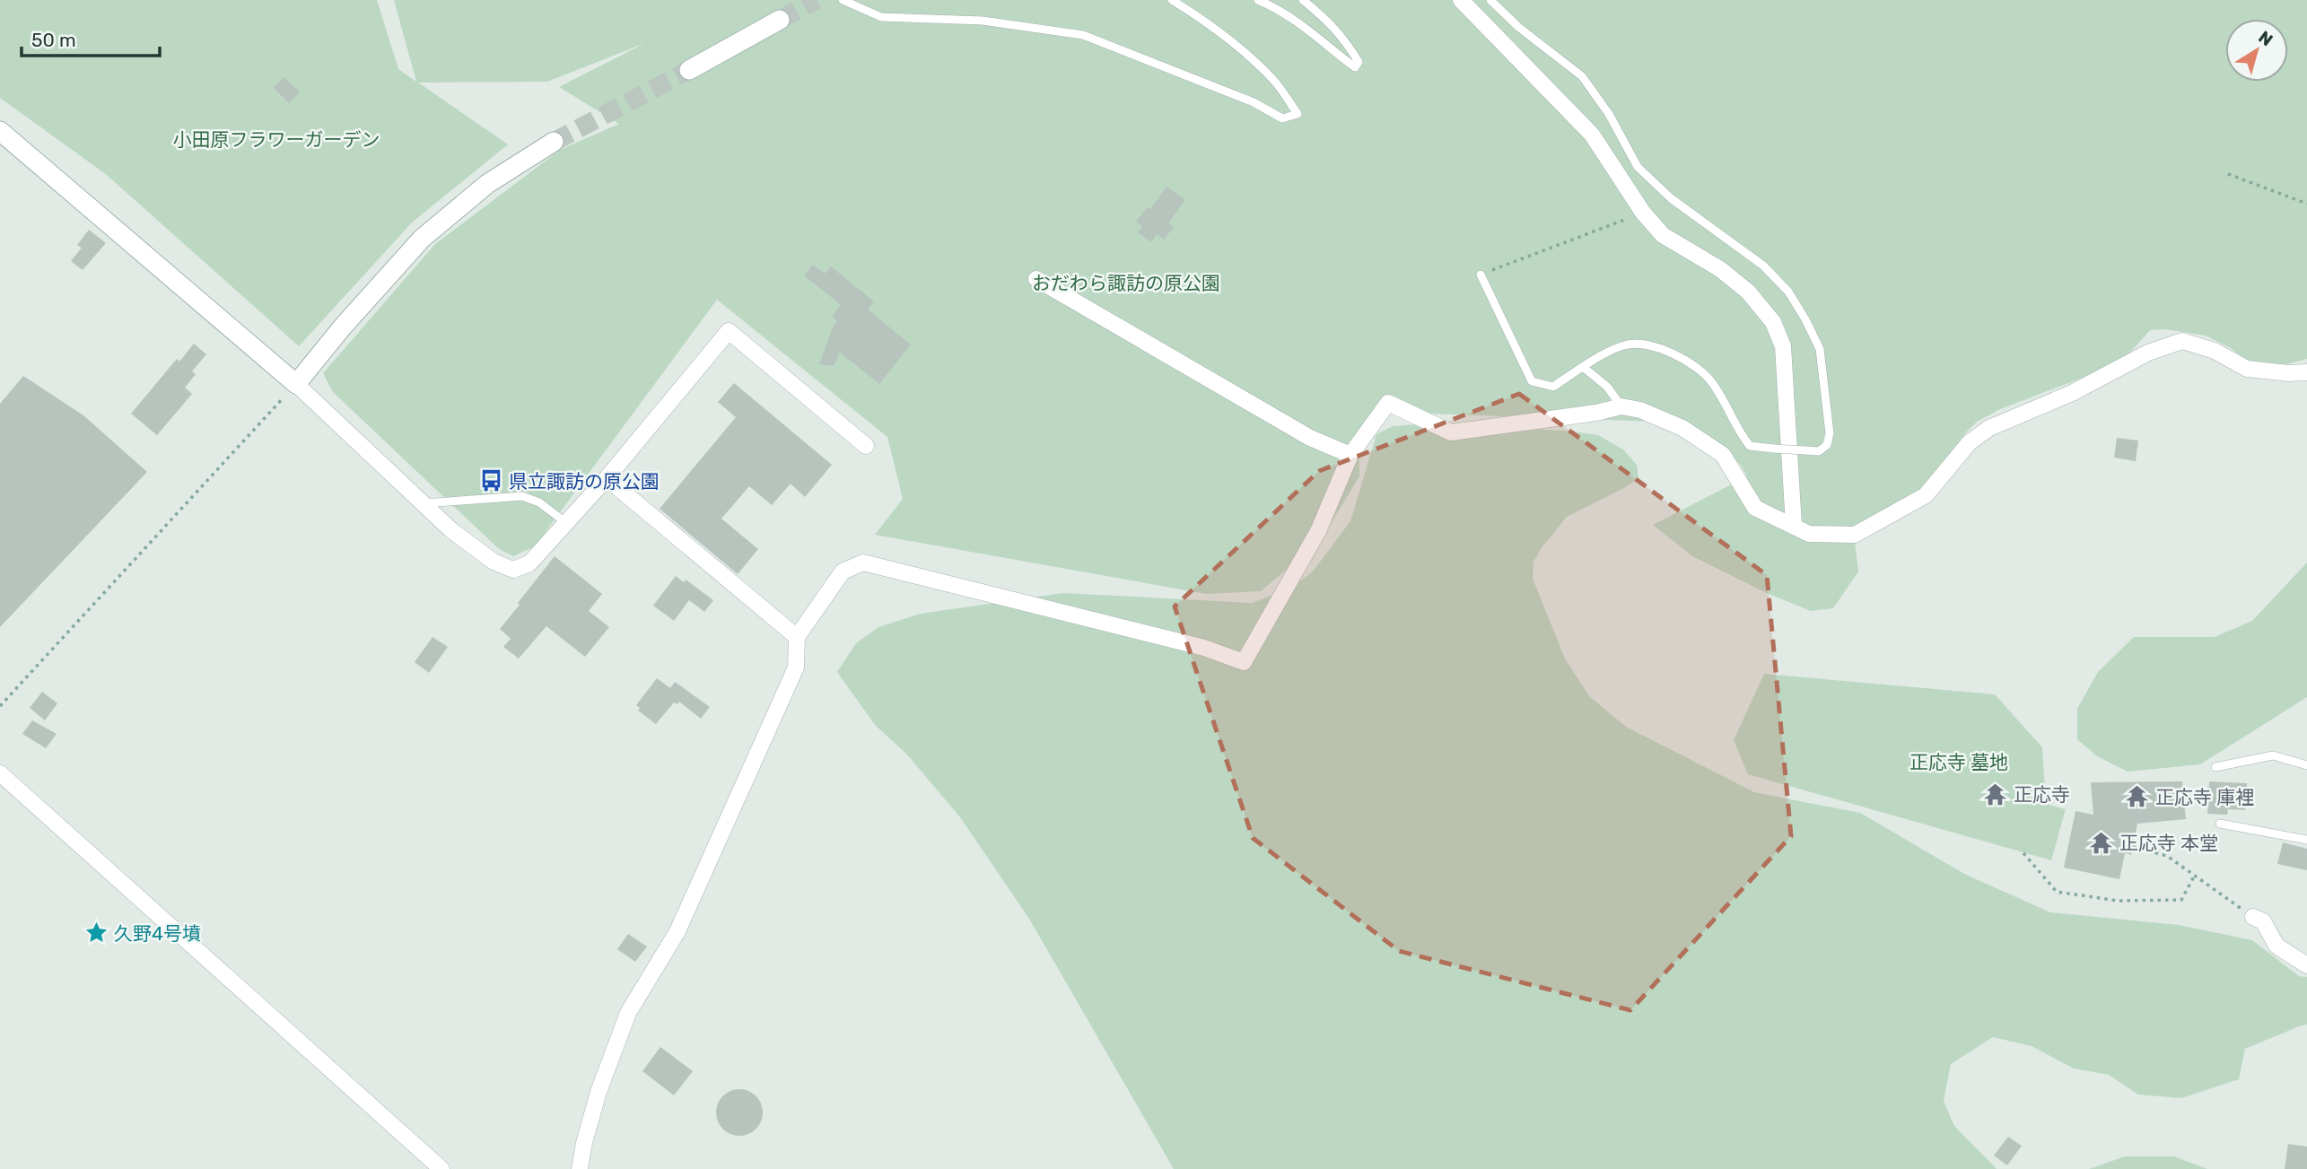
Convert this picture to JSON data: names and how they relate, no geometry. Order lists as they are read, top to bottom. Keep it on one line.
{"parks":["小田原フラワーガーデン","おだわら諏訪の原公園","正応寺 墓地"],"places":{"bus stop":["県立諏訪の原公園"],"temple":["正応寺","正応寺 庫裡","正応寺 本堂"],"place":["久野4号墳"]},"scale_bar":"50 m","north":"top right"}
